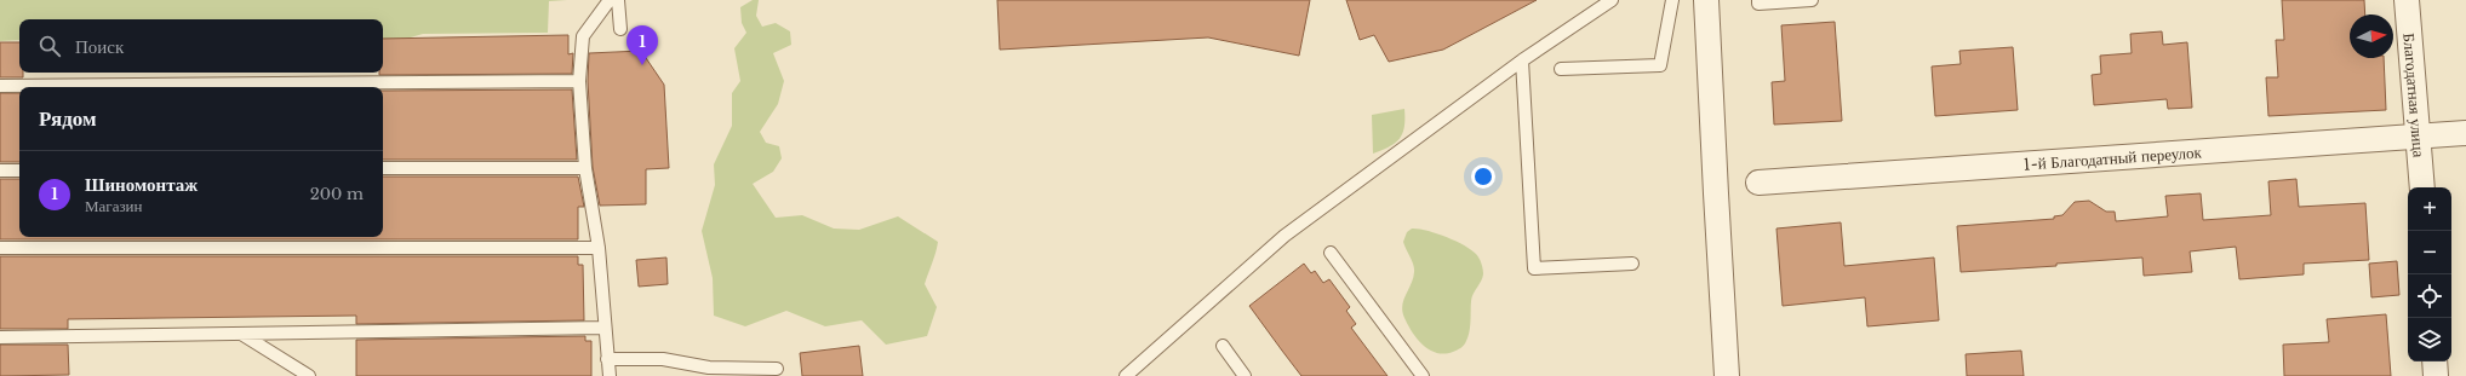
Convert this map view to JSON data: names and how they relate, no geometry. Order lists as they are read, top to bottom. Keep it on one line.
{"streets":{"street":["Благодатная улица","1-й Благодатный переулок"]},"crossings":[["Благодатная улица","1-й Благодатный переулок"]],"north":"right","page":{"search":"Поиск","pins":"1","heading":"Рядом","list":[{"mark":"1","name":"Шиномонтаж","note":"Магазин","value":"200 m"}],"map_buttons":["+","−"]}}
